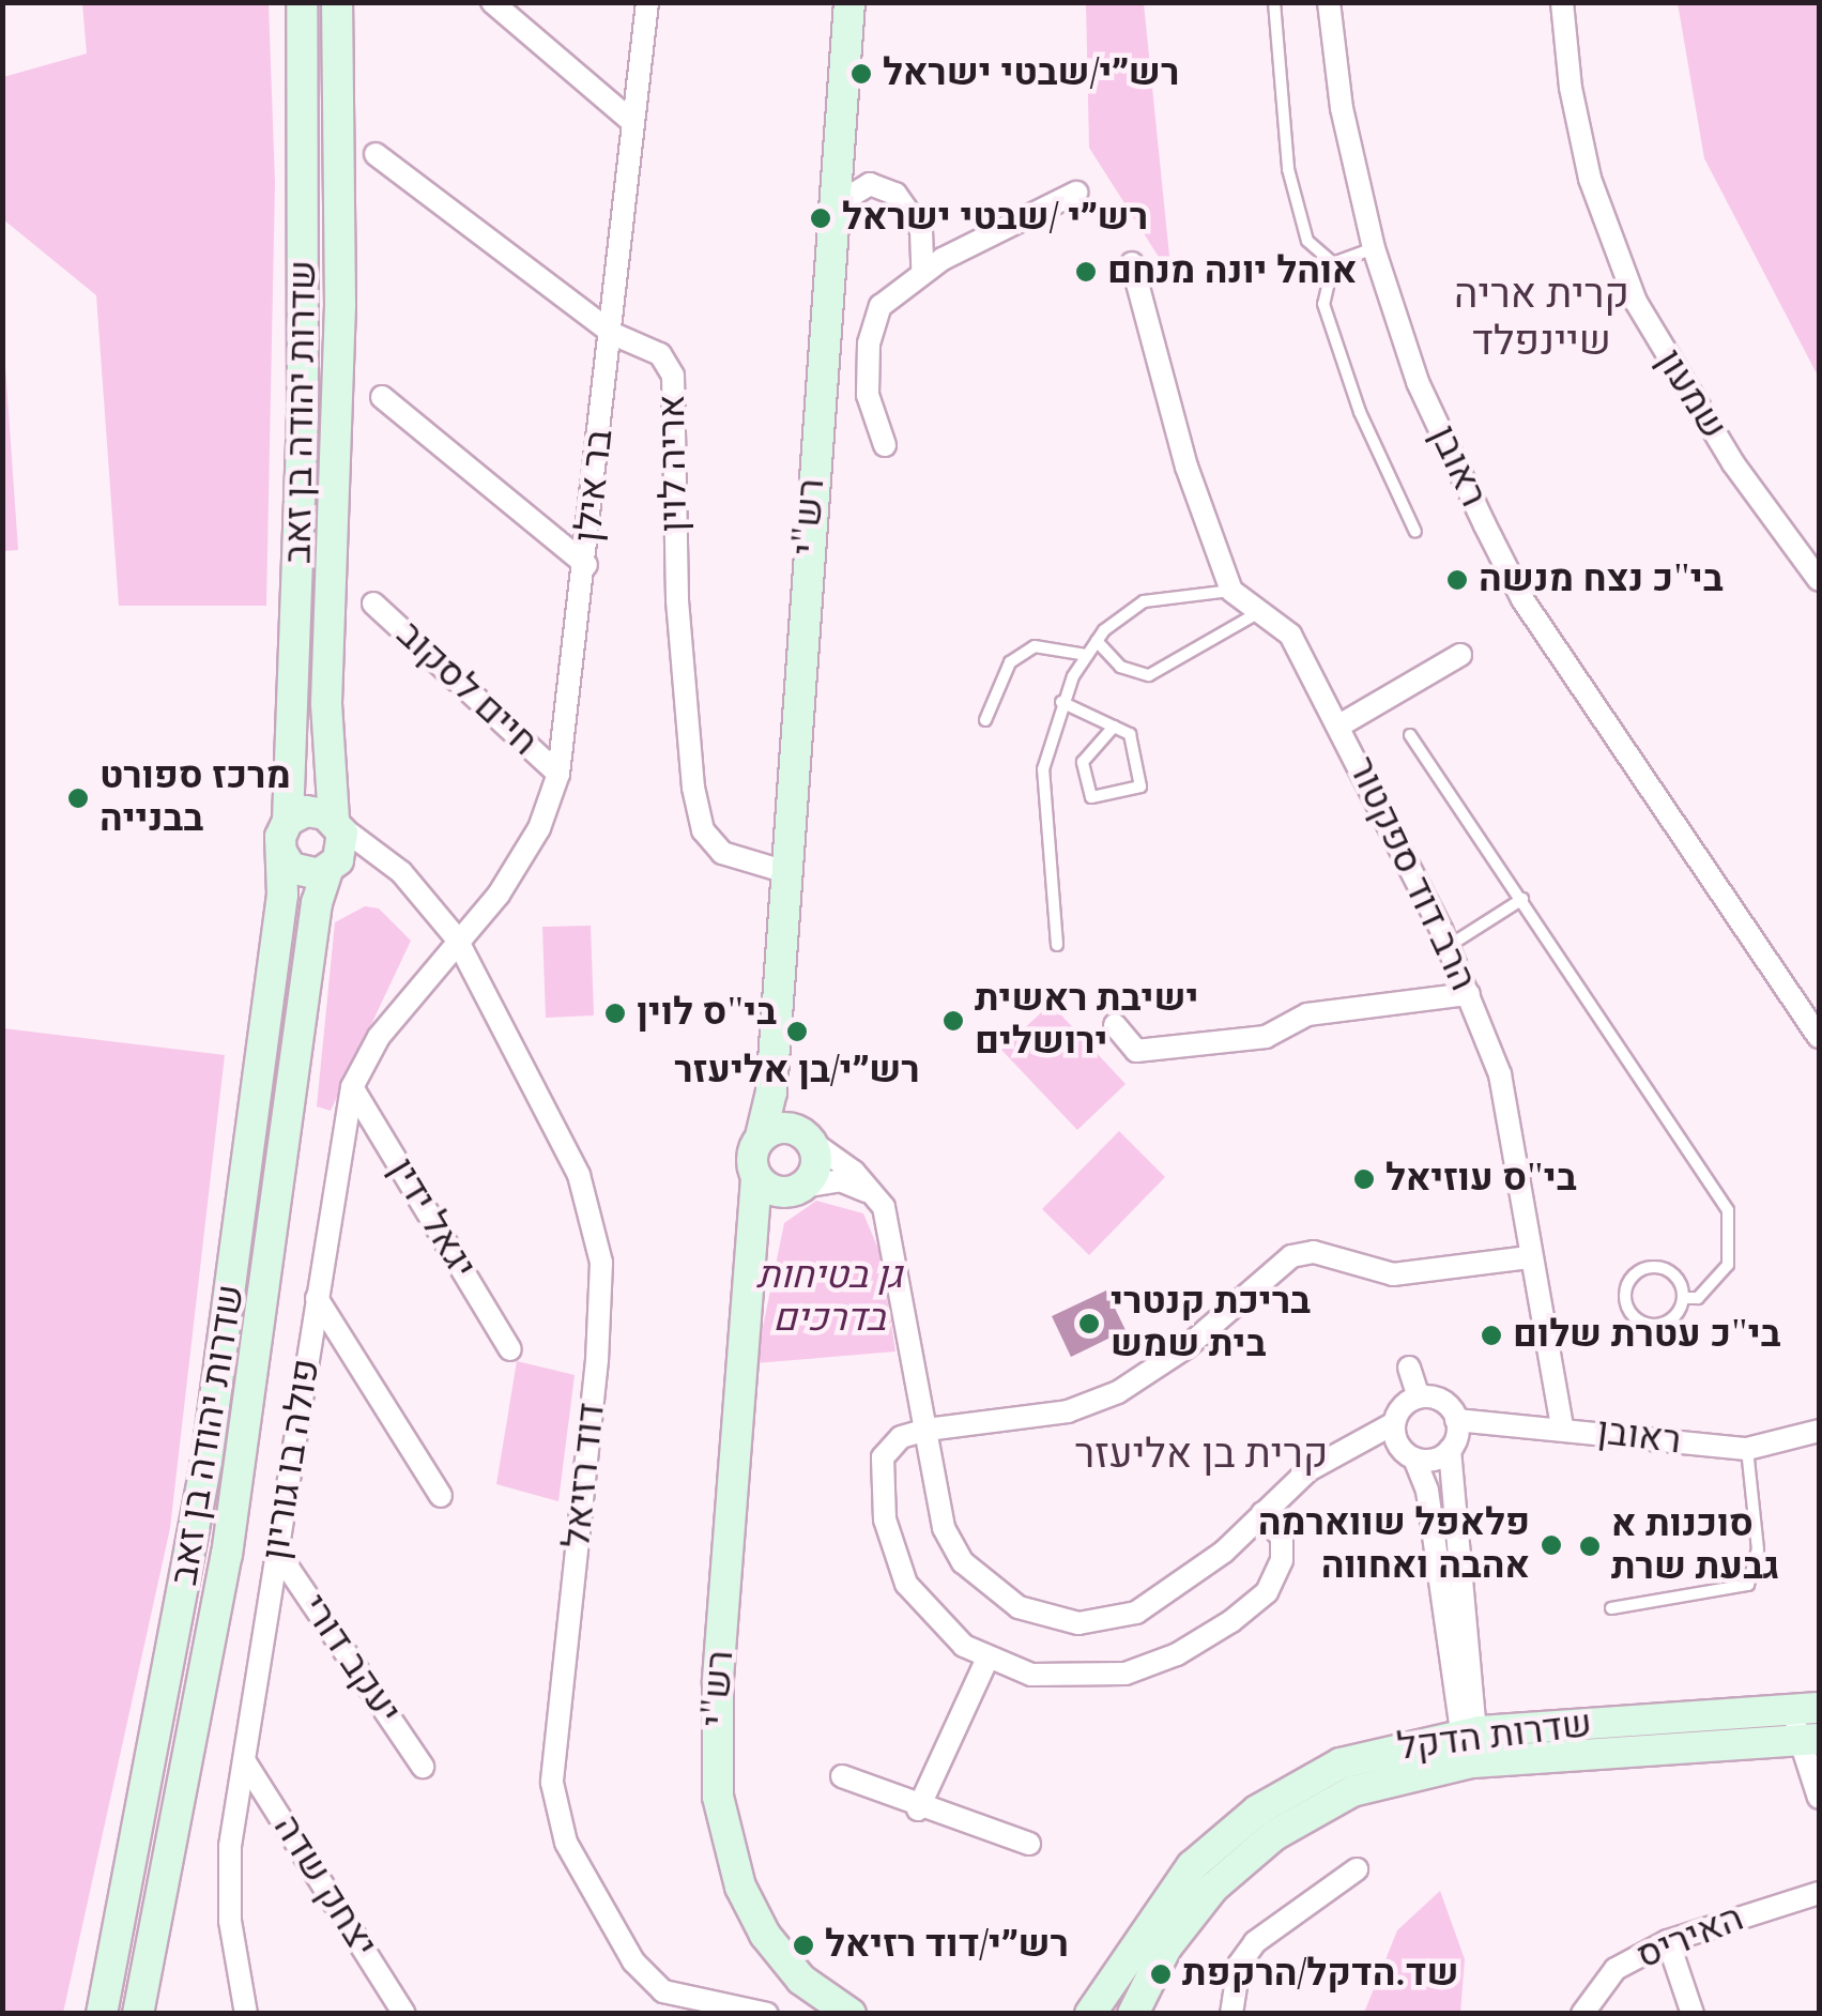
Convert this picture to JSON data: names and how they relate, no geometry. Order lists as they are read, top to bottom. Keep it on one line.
{"streets":{"main road":["שדרות יהודה בן זאב","רש\"י","שדרות הדקל"],"street":["שמעון","אריה לוין","ראובן","בר אילן","חיים לסקוב","הרב דוד ספקטור","יגאל ידין","פולה בו גוריון","דוד רזיאל","יעקב דורי","יצחק שדה","האיריס"]},"crossings":[["שדרות יהודה בן זאב","דוד רזיאל"],["אריה לוין","בר אילן"],["אריה לוין","רש\"י"],["ראובן","הרב דוד ספקטור"],["בר אילן","חיים לסקוב"],["בר אילן","פולה בו גוריון"],["בר אילן","דוד רזיאל"],["יגאל ידין","פולה בו גוריון"],["פולה בו גוריון","דוד רזיאל"],["פולה בו גוריון","יעקב דורי"],["פולה בו גוריון","יצחק שדה"]],"districts":["קרית אריה שיינפלד","קרית בן אליעזר"],"parks":["גן בטיחות בדרכים"],"places":["רש״י/שבטי ישראל","רש״י /שבטי ישראל","אוהל יונה מנחם","בי\"כ נצח מנשה","מרכז ספורט בבנייה","בי\"ס לוין","ישיבת ראשית ירושלים","רש״י/בן אליעזר","בי\"ס עוזיאל","בריכת קנטרי בית שמש","בי\"כ עטרת שלום","פלאפל שווארמה אהבה ואחווה","סוכנות א גבעת שרת","רש״י/דוד רזיאל","שד.הדקל/הרקפת"]}
